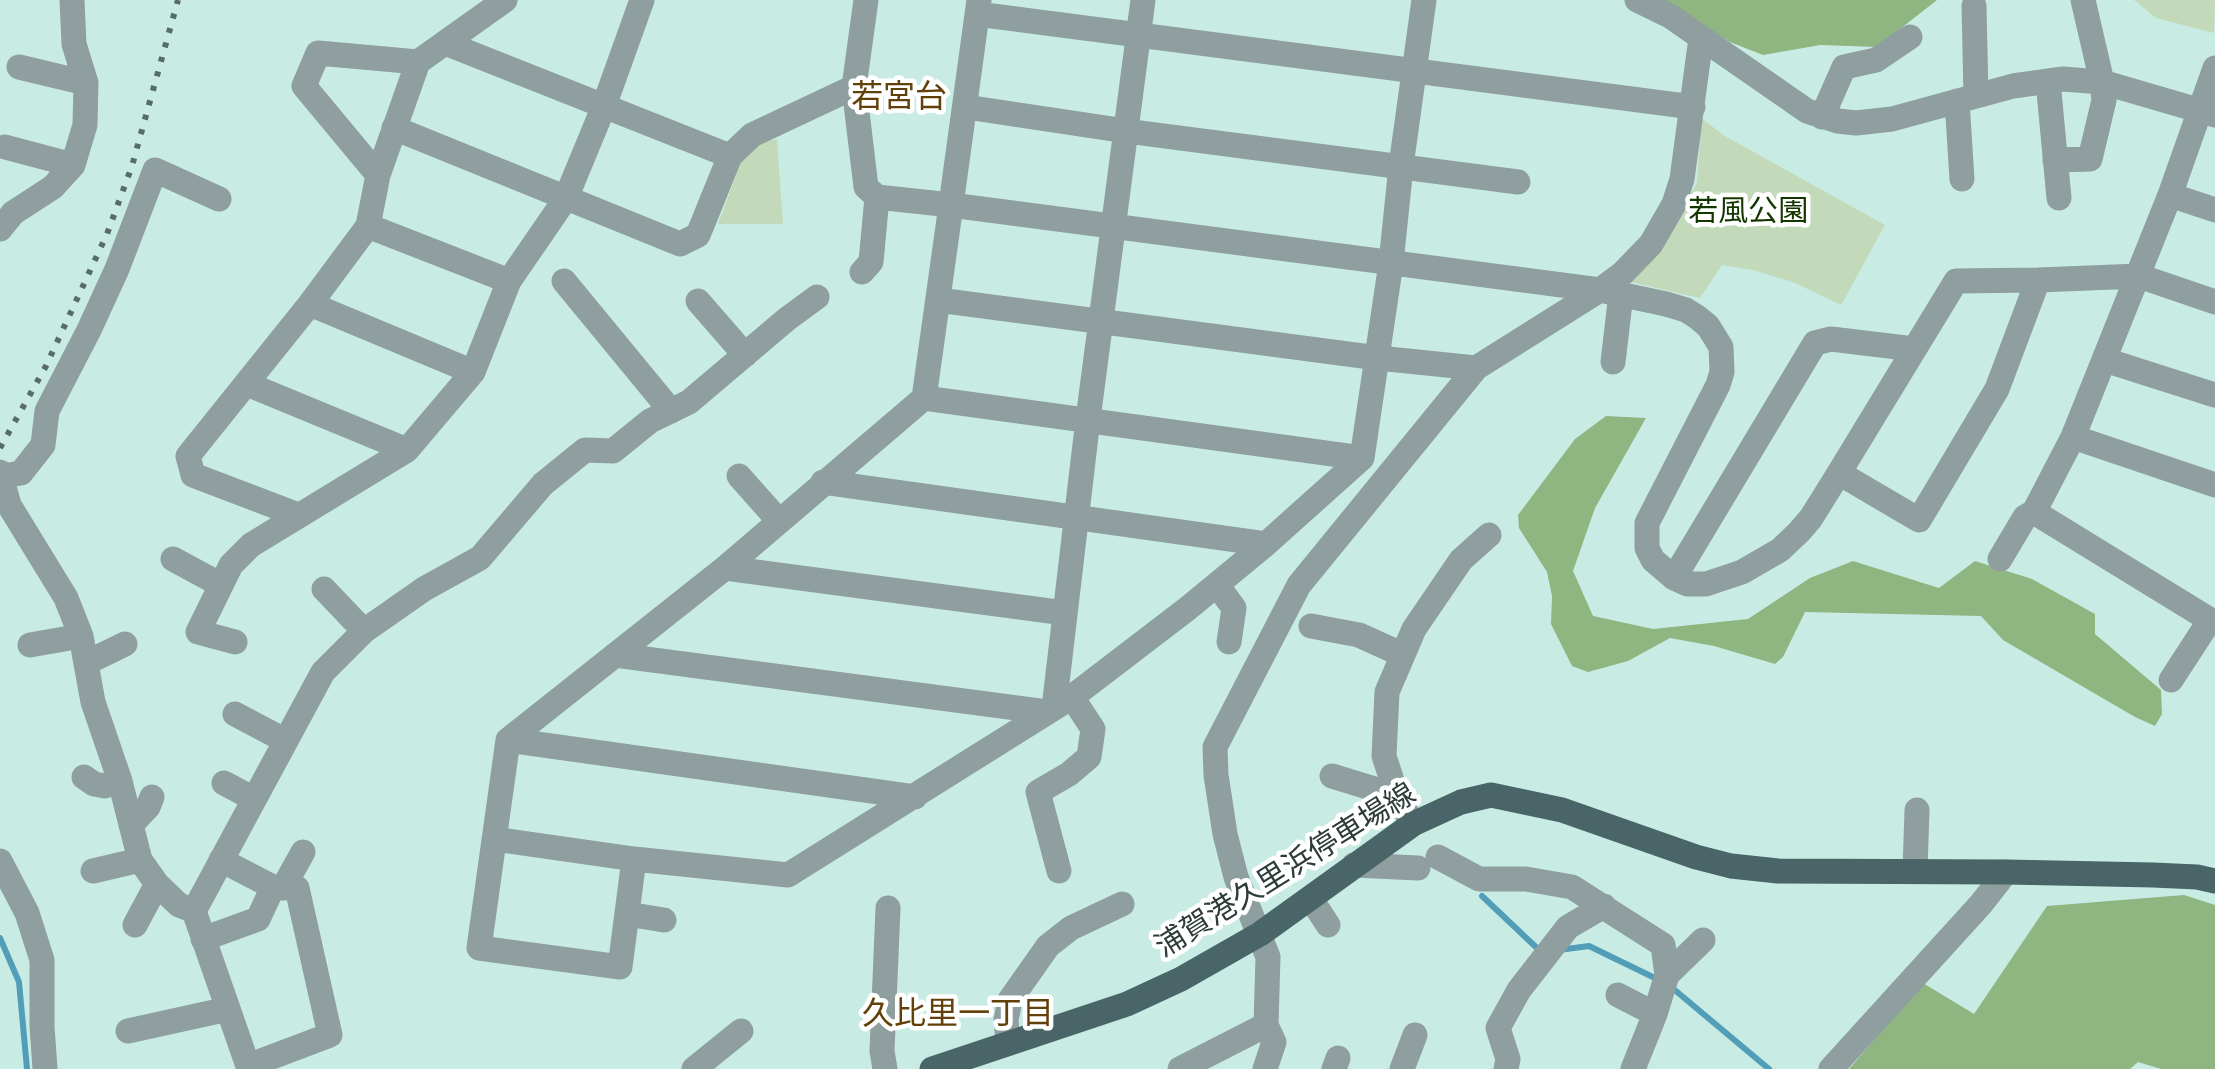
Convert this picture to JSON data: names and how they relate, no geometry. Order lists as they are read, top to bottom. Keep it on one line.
{"streets":{"main road":["浦賀港久里浜停車場線"]},"districts":["若宮台","久比里一丁目"],"parks":["若風公園"]}
